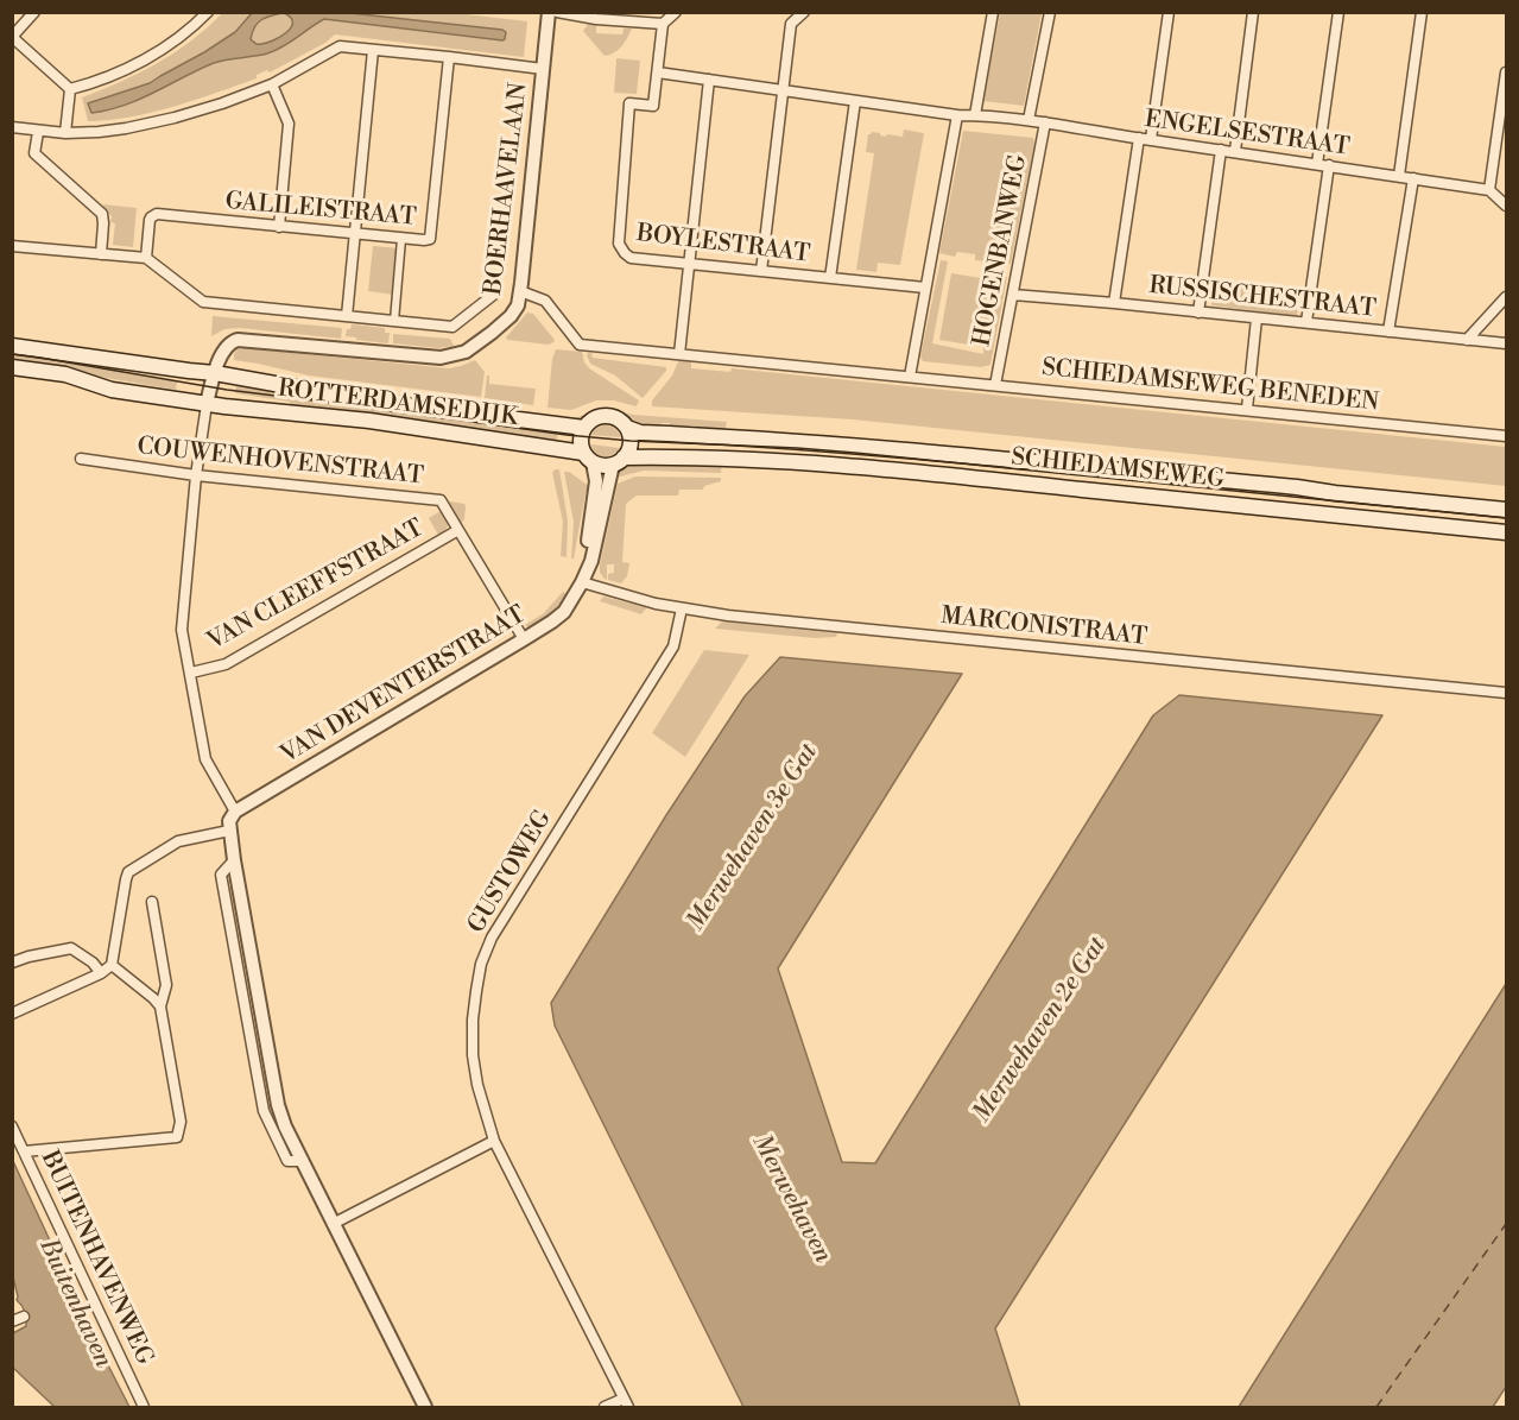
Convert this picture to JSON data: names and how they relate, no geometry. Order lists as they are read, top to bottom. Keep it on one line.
{"streets":{"main road":["ROTTERDAMSEDIJK","SCHIEDAMSEWEG"],"street":["ENGELSESTRAAT","BOERHAAVELAAN","GALILEISTRAAT","BOYLESTRAAT","HOGENBANWEG","RUSSISCHESTRAAT","SCHIEDAMSEWEG BENEDEN","COUWENHOVENSTRAAT","VAN CLEEFFSTRAAT","MARCONISTRAAT","VAN DEVENTERSTRAAT","GUSTOWEG","BUITENHAVENWEG"]},"crossings":[["ENGELSESTRAAT","BOYLESTRAAT"],["ENGELSESTRAAT","HOGENBANWEG"],["BOERHAAVELAAN","SCHIEDAMSEWEG BENEDEN"],["BOERHAAVELAAN","ROTTERDAMSEDIJK"],["HOGENBANWEG","RUSSISCHESTRAAT"],["HOGENBANWEG","SCHIEDAMSEWEG BENEDEN"],["ROTTERDAMSEDIJK","SCHIEDAMSEWEG"],["ROTTERDAMSEDIJK","VAN DEVENTERSTRAAT"],["COUWENHOVENSTRAAT","VAN CLEEFFSTRAAT"],["COUWENHOVENSTRAAT","VAN DEVENTERSTRAAT"],["SCHIEDAMSEWEG","VAN DEVENTERSTRAAT"],["MARCONISTRAAT","VAN DEVENTERSTRAAT"],["MARCONISTRAAT","GUSTOWEG"]],"water":["Merwehaven 3e Gat","Merwehaven 2e Gat","Merwehaven","Buitenhaven"]}
